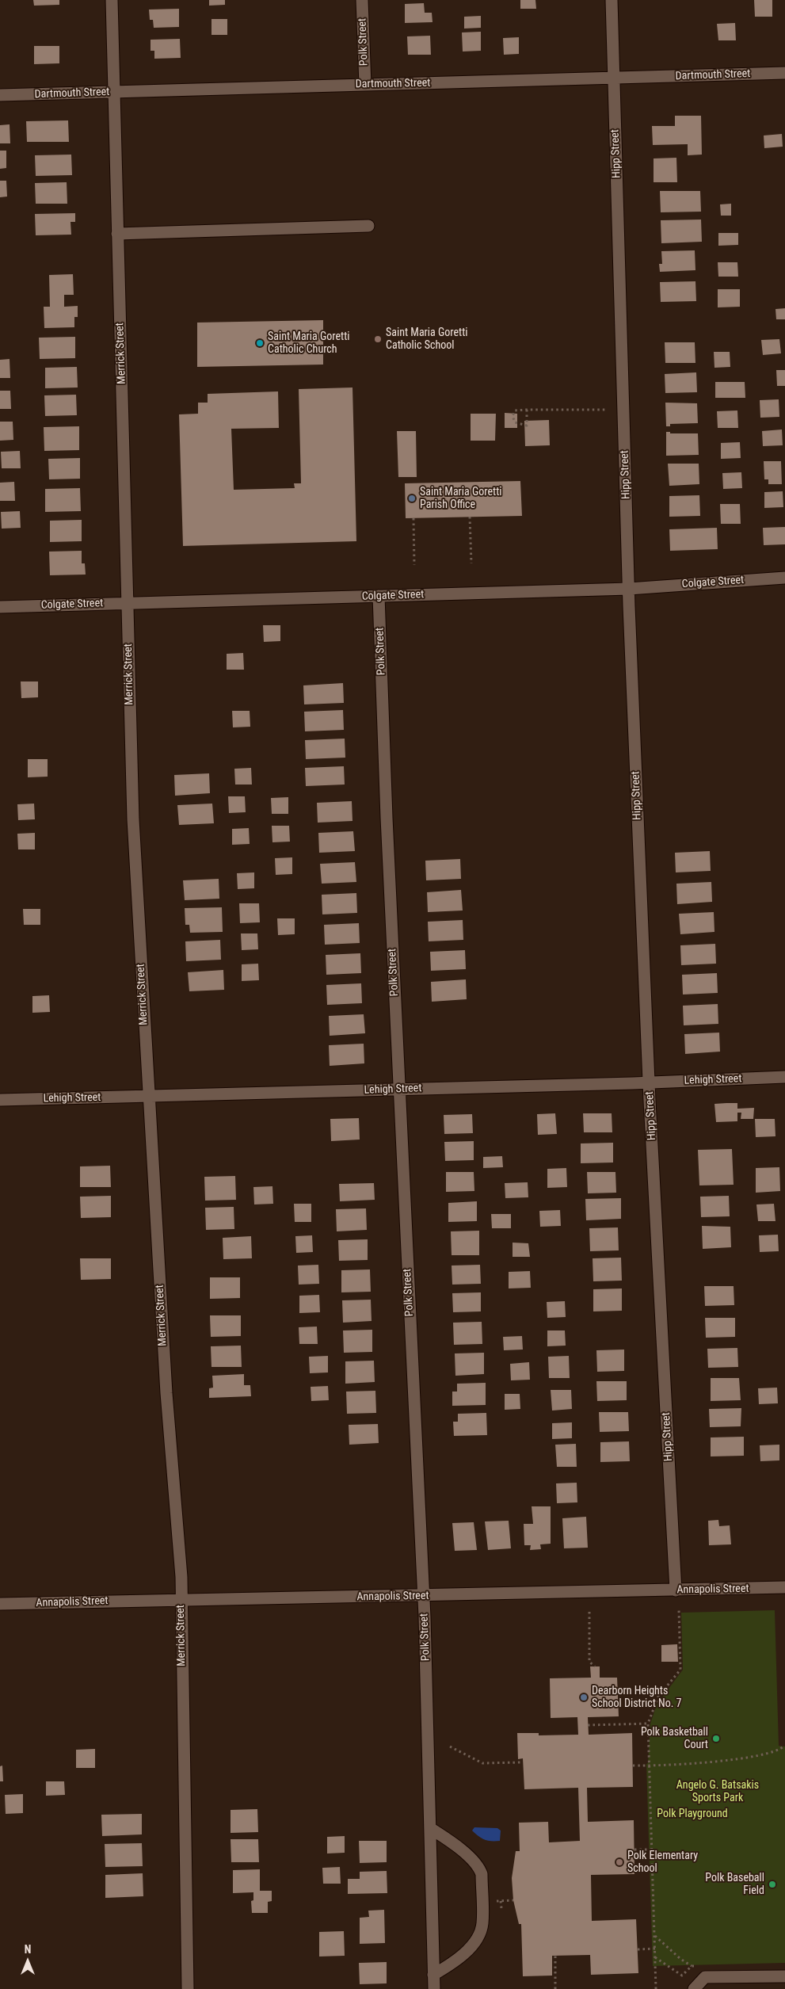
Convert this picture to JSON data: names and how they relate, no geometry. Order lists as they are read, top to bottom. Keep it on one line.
{"streets":{"street":["Polk Street","Dartmouth Street","Hipp Street","Merrick Street","Colgate Street","Lehigh Street","Annapolis Street"]},"crossings":[["Polk Street","Dartmouth Street"],["Polk Street","Colgate Street"],["Polk Street","Lehigh Street"],["Polk Street","Annapolis Street"],["Dartmouth Street","Hipp Street"],["Dartmouth Street","Merrick Street"],["Hipp Street","Colgate Street"],["Hipp Street","Lehigh Street"],["Hipp Street","Annapolis Street"],["Merrick Street","Colgate Street"],["Merrick Street","Lehigh Street"],["Merrick Street","Annapolis Street"]],"parks":["Angelo G. Batsakis Sports Park","Polk Playground"],"places":["Saint Maria Goretti Catholic School","Saint Maria Goretti Catholic Church","Saint Maria Goretti Parish Office","Dearborn Heights School District No. 7","Polk Basketball Court","Polk Elementary School","Polk Baseball Field"],"north":"top"}
